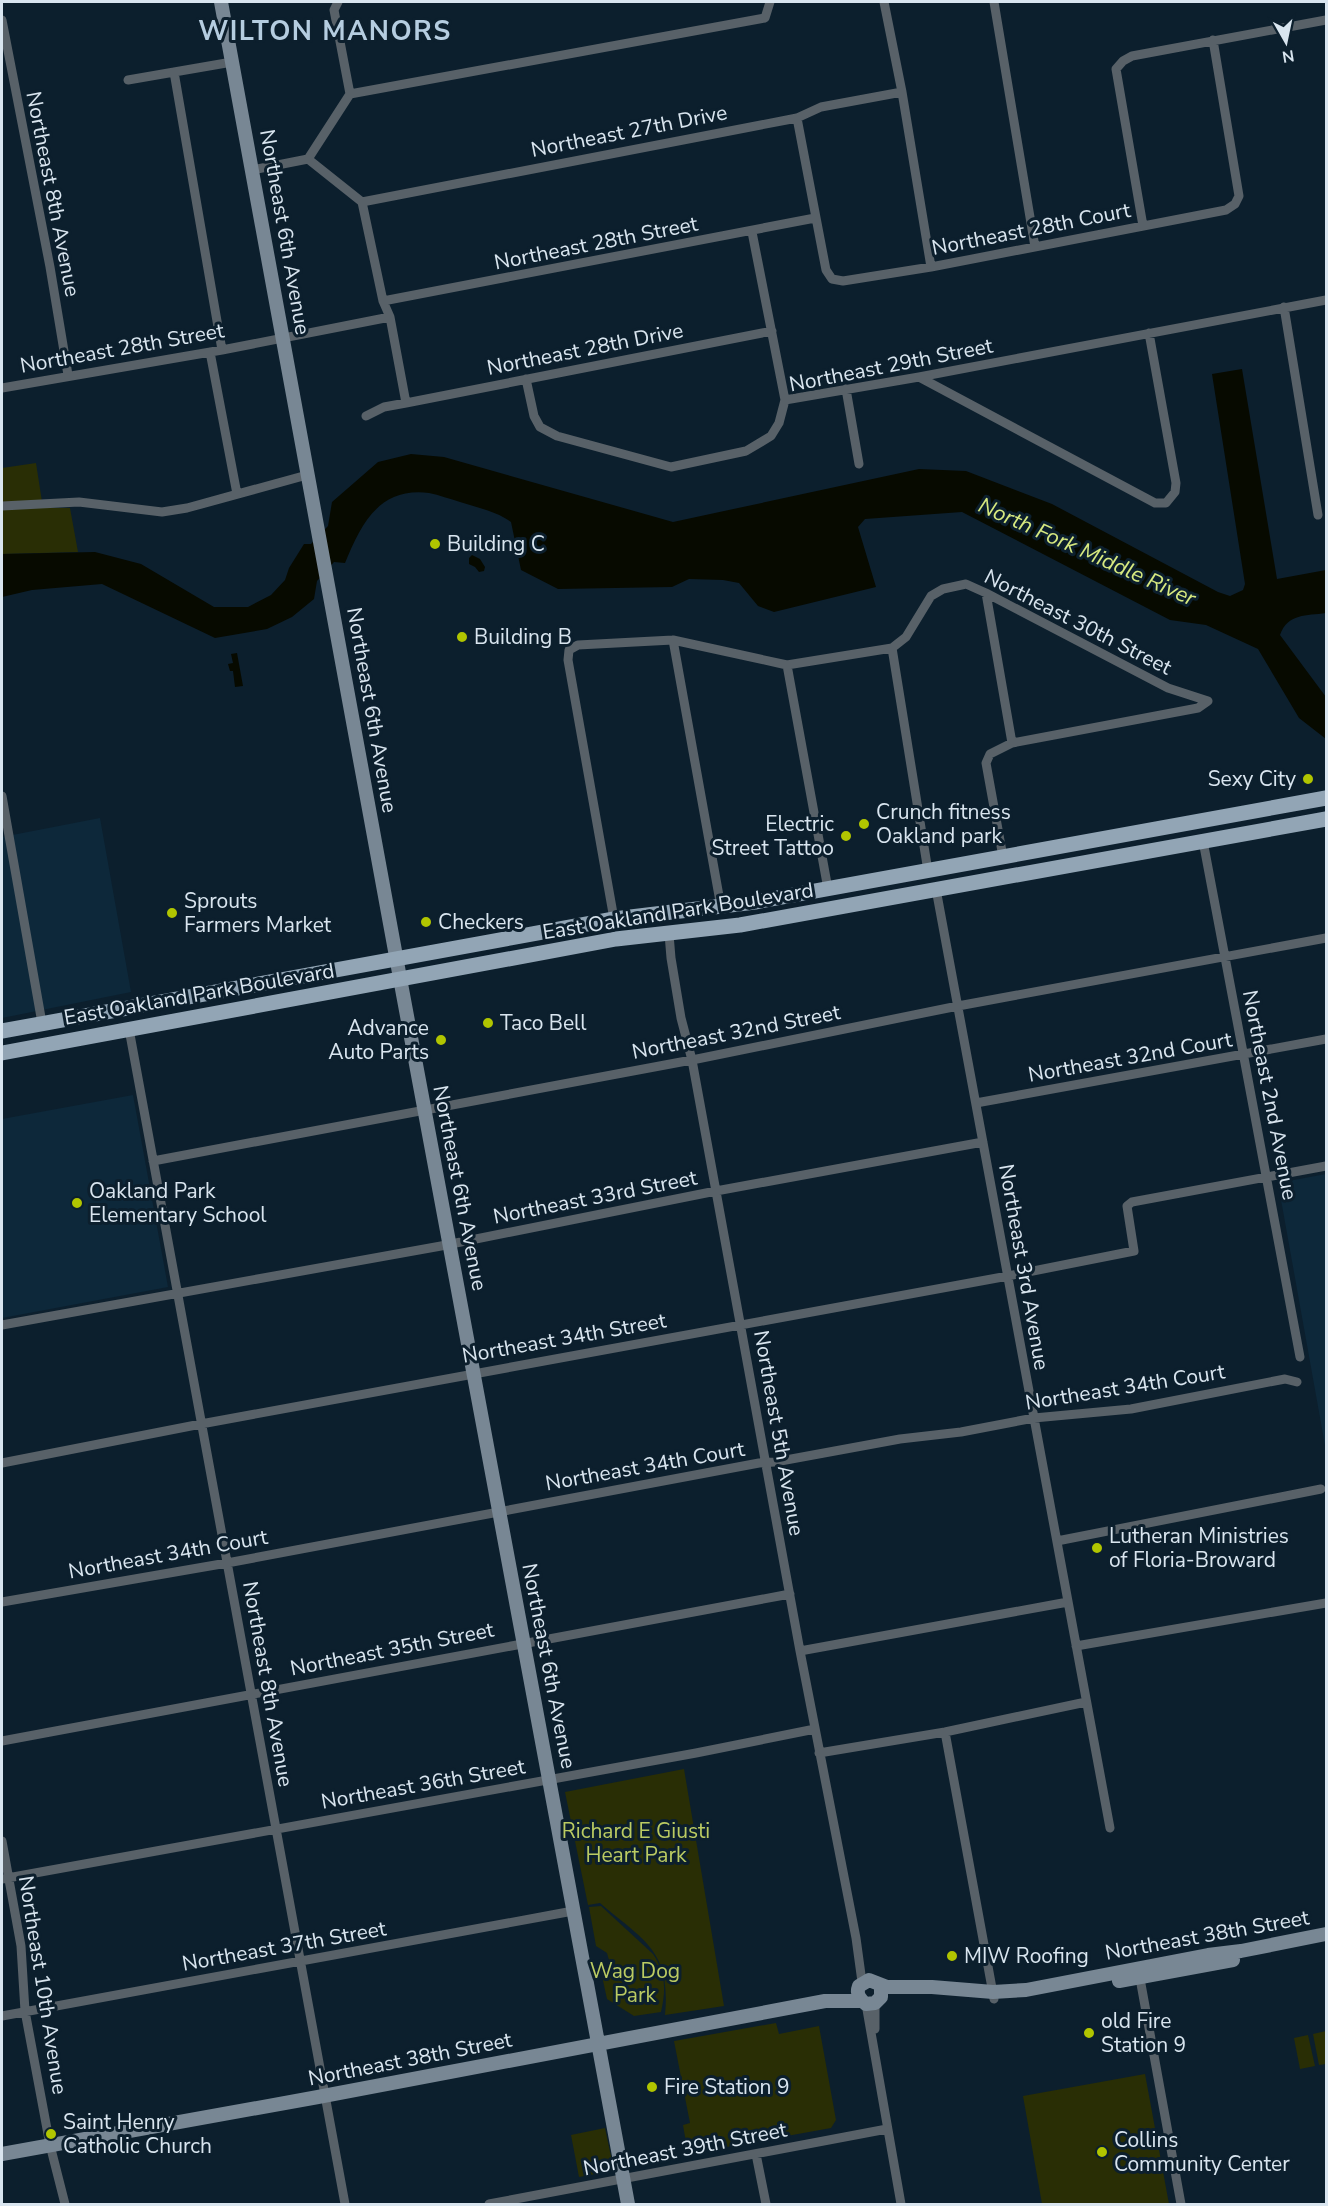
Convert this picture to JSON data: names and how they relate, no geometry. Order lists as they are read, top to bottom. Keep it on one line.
{"streets":{"main road":["East Oakland Park Boulevard"],"street":["Northeast 27th Drive","Northeast 8th Avenue","Northeast 28th Court","Northeast 6th Avenue","Northeast 28th Street","Northeast 28th Drive","Northeast 29th Street","Northeast 30th Street","Northeast 32nd Street","Northeast 32nd Court","Northeast 2nd Avenue","Northeast 33rd Street","Northeast 3rd Avenue","Northeast 34th Street","Northeast 34th Court","Northeast 5th Avenue","Northeast 35th Street","Northeast 36th Street","Northeast 38th Street","Northeast 37th Street","Northeast 10th Avenue","Northeast 39th Street"]},"crossings":[["Northeast 8th Avenue","Northeast 28th Street"],["Northeast 8th Avenue","East Oakland Park Boulevard"],["Northeast 8th Avenue","Northeast 32nd Street"],["Northeast 8th Avenue","Northeast 33rd Street"],["Northeast 8th Avenue","Northeast 34th Street"],["Northeast 8th Avenue","Northeast 34th Court"],["Northeast 8th Avenue","Northeast 35th Street"],["Northeast 8th Avenue","Northeast 36th Street"],["Northeast 8th Avenue","Northeast 38th Street"],["Northeast 8th Avenue","Northeast 37th Street"],["Northeast 28th Court","Northeast 28th Street"],["Northeast 6th Avenue","Northeast 28th Street"],["Northeast 6th Avenue","East Oakland Park Boulevard"],["Northeast 6th Avenue","Northeast 32nd Street"],["Northeast 6th Avenue","Northeast 33rd Street"],["Northeast 6th Avenue","Northeast 34th Street"],["Northeast 6th Avenue","Northeast 34th Court"],["Northeast 6th Avenue","Northeast 35th Street"],["Northeast 6th Avenue","Northeast 36th Street"],["Northeast 6th Avenue","Northeast 38th Street"],["Northeast 6th Avenue","Northeast 37th Street"],["Northeast 6th Avenue","Northeast 39th Street"],["Northeast 28th Drive","Northeast 29th Street"],["East Oakland Park Boulevard","Northeast 2nd Avenue"],["East Oakland Park Boulevard","Northeast 3rd Avenue"],["East Oakland Park Boulevard","Northeast 5th Avenue"],["Northeast 32nd Street","Northeast 2nd Avenue"],["Northeast 32nd Street","Northeast 3rd Avenue"],["Northeast 32nd Street","Northeast 5th Avenue"],["Northeast 32nd Court","Northeast 2nd Avenue"],["Northeast 32nd Court","Northeast 3rd Avenue"],["Northeast 2nd Avenue","Northeast 34th Street"],["Northeast 33rd Street","Northeast 3rd Avenue"],["Northeast 33rd Street","Northeast 5th Avenue"],["Northeast 3rd Avenue","Northeast 34th Street"],["Northeast 3rd Avenue","Northeast 34th Court"],["Northeast 34th Street","Northeast 5th Avenue"],["Northeast 34th Court","Northeast 5th Avenue"],["Northeast 5th Avenue","Northeast 35th Street"],["Northeast 5th Avenue","Northeast 36th Street"],["Northeast 5th Avenue","Northeast 38th Street"],["Northeast 5th Avenue","Northeast 39th Street"],["Northeast 36th Street","Northeast 10th Avenue"],["Northeast 38th Street","Northeast 10th Avenue"],["Northeast 37th Street","Northeast 10th Avenue"]],"districts":["WILTON MANORS"],"water":["North Fork Middle River"],"parks":["Richard E Giusti Heart Park","Wag Dog Park"],"places":["Building C","Building B","Sexy City","Crunch fitness Oakland park","Electric Street Tattoo","Sprouts Farmers Market","Checkers","Taco Bell","Advance Auto Parts","Oakland Park Elementary School","Lutheran Ministries of Floria-Broward","MIW Roofing","old Fire Station 9","Fire Station 9","Saint Henry Catholic Church","Collins Community Center"],"north":"bottom"}
